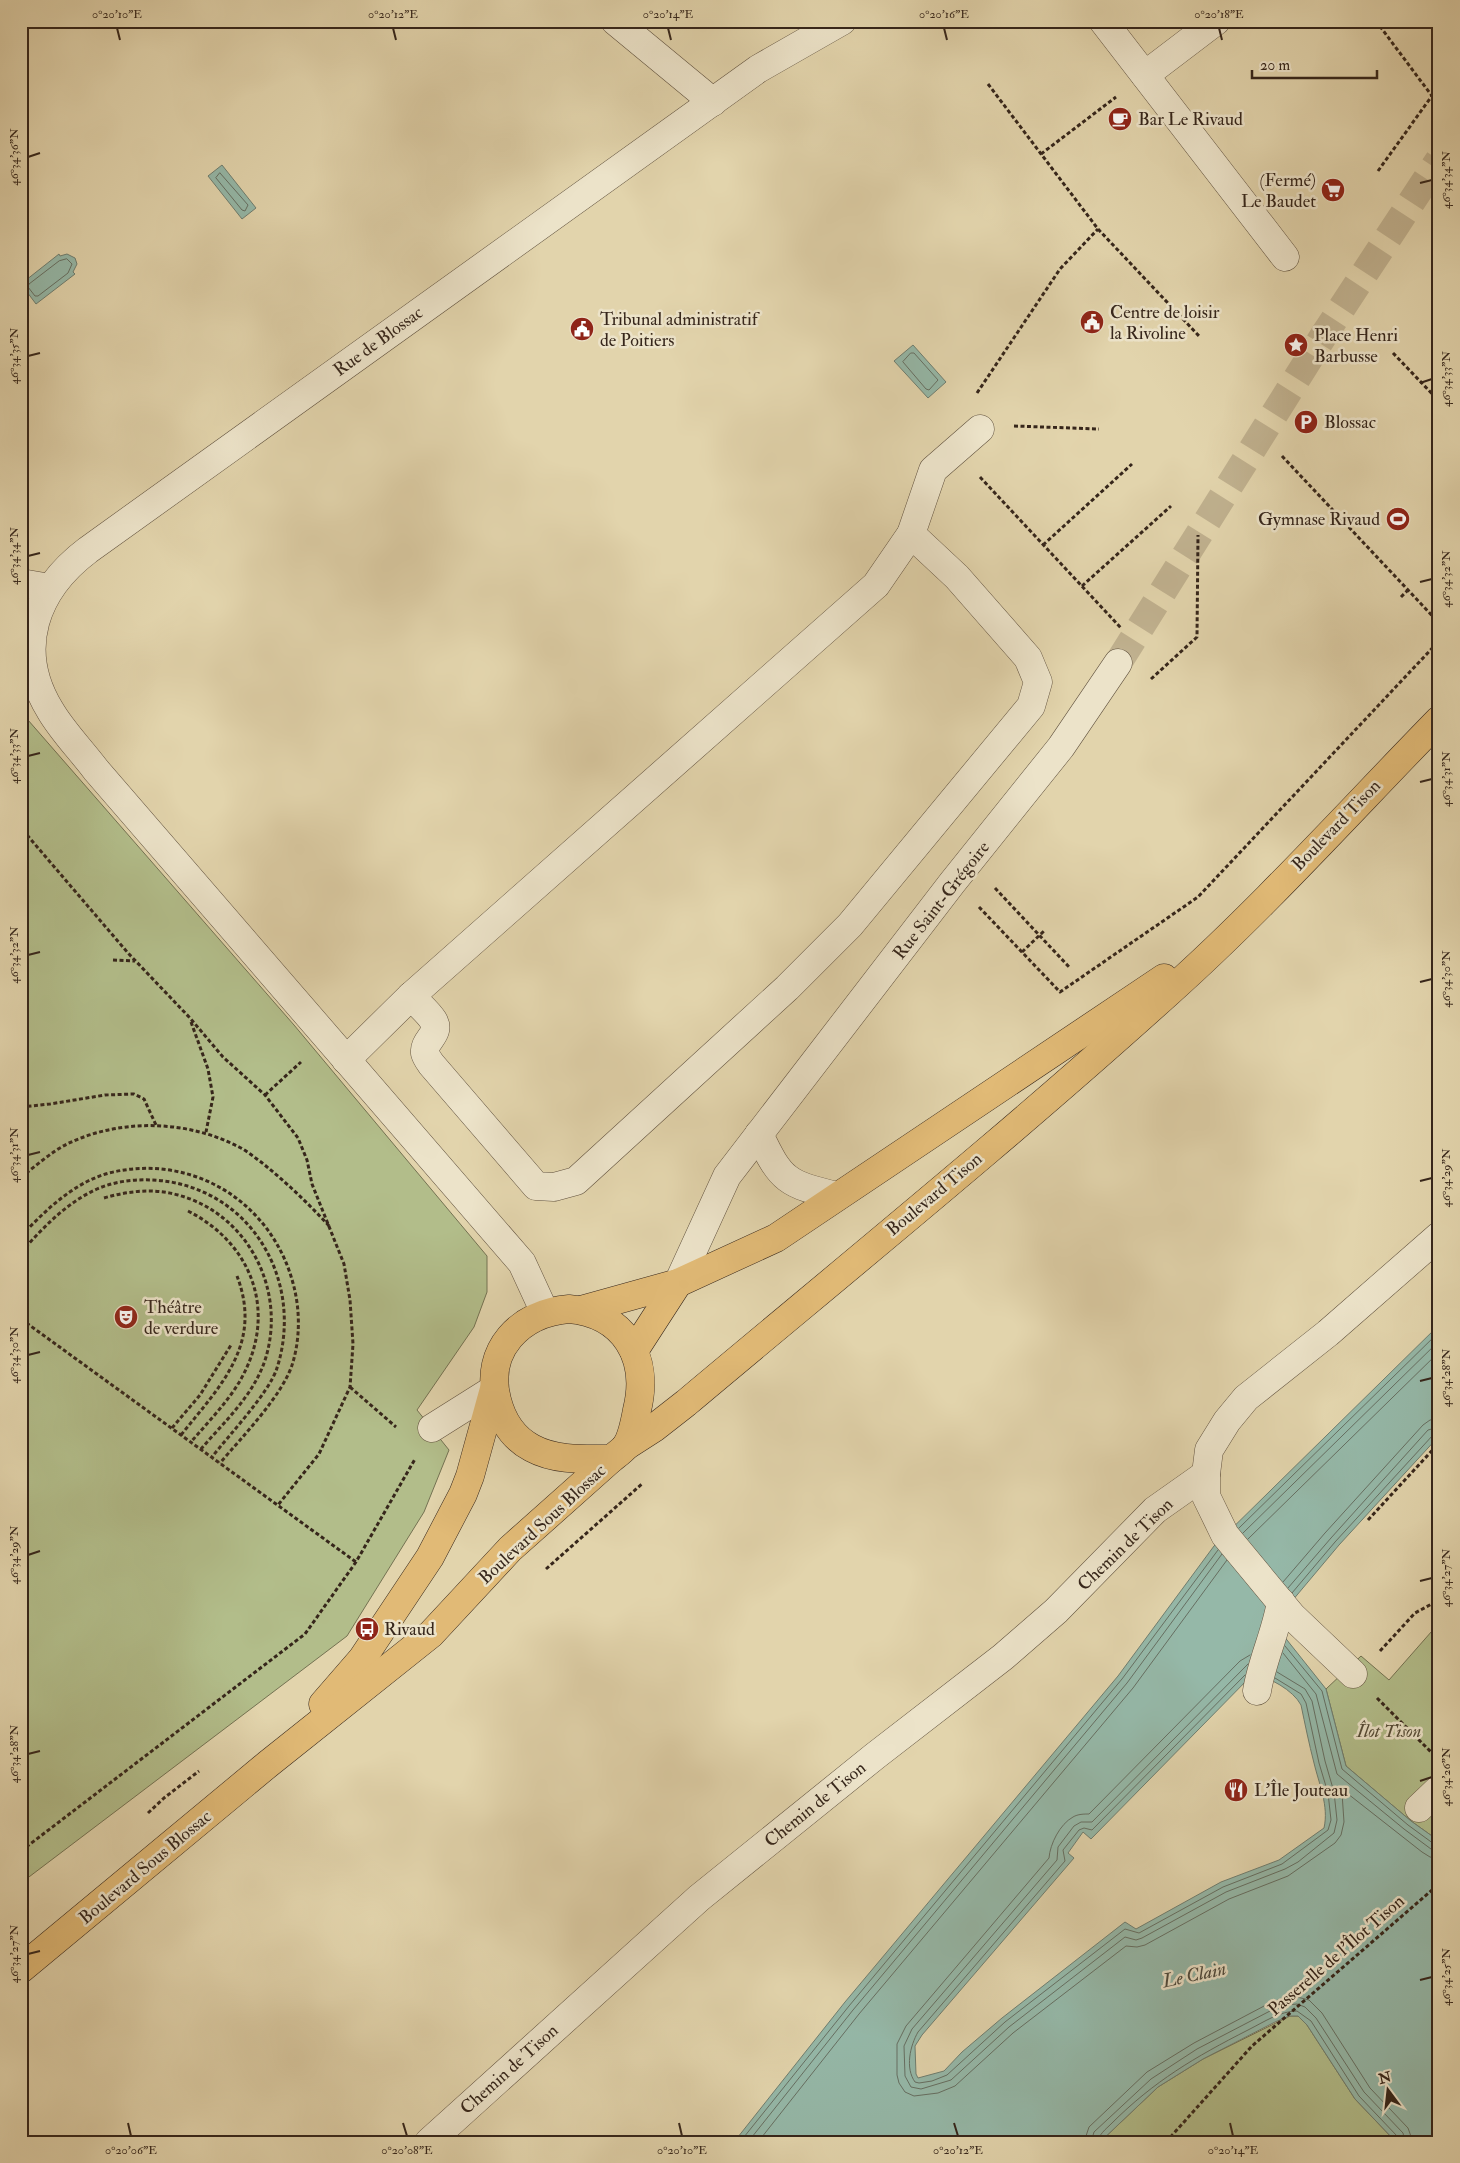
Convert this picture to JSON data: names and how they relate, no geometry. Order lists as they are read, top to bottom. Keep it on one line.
{"streets":{"main road":["Boulevard Tison","Boulevard Sous Blossac"],"street":["Rue de Blossac","Rue Saint-Grégoire","Chemin de Tison"],"path":["Passerelle de l'Îlot Tison"]},"crossings":[["Rue de Blossac","Boulevard Tison"],["Rue de Blossac","Boulevard Sous Blossac"],["Boulevard Tison","Rue Saint-Grégoire"],["Boulevard Tison","Boulevard Sous Blossac"]],"water":["Le Clain"],"parks":["Îlot Tison"],"places":{"cafe":["Bar Le Rivaud"],"supermarket":["(Fermé) Le Baudet"],"public building":["Centre de loisir la Rivoline","Tribunal administratif de Poitiers"],"place":["Place Henri Barbusse"],"parking":["Blossac"],"sports":["Gymnase Rivaud"],"theatre":["Théâtre de verdure"],"bus stop":["Rivaud"],"restaurant":["L'Île Jouteau"]},"scale_bar":"20 m","north":"top","coordinates":["0°20'10\"E","0°20'12\"E","0°20'14\"E","0°20'16\"E","0°20'18\"E","46°34'36\"N","46°34'34\"N","46°34'35\"N","46°34'33\"N","46°34'32\"N","46°34'31\"N","46°34'30\"N","46°34'29\"N","46°34'28\"N","46°34'27\"N","46°34'26\"N","46°34'25\"N","0°20'06\"E","0°20'08\"E"]}
